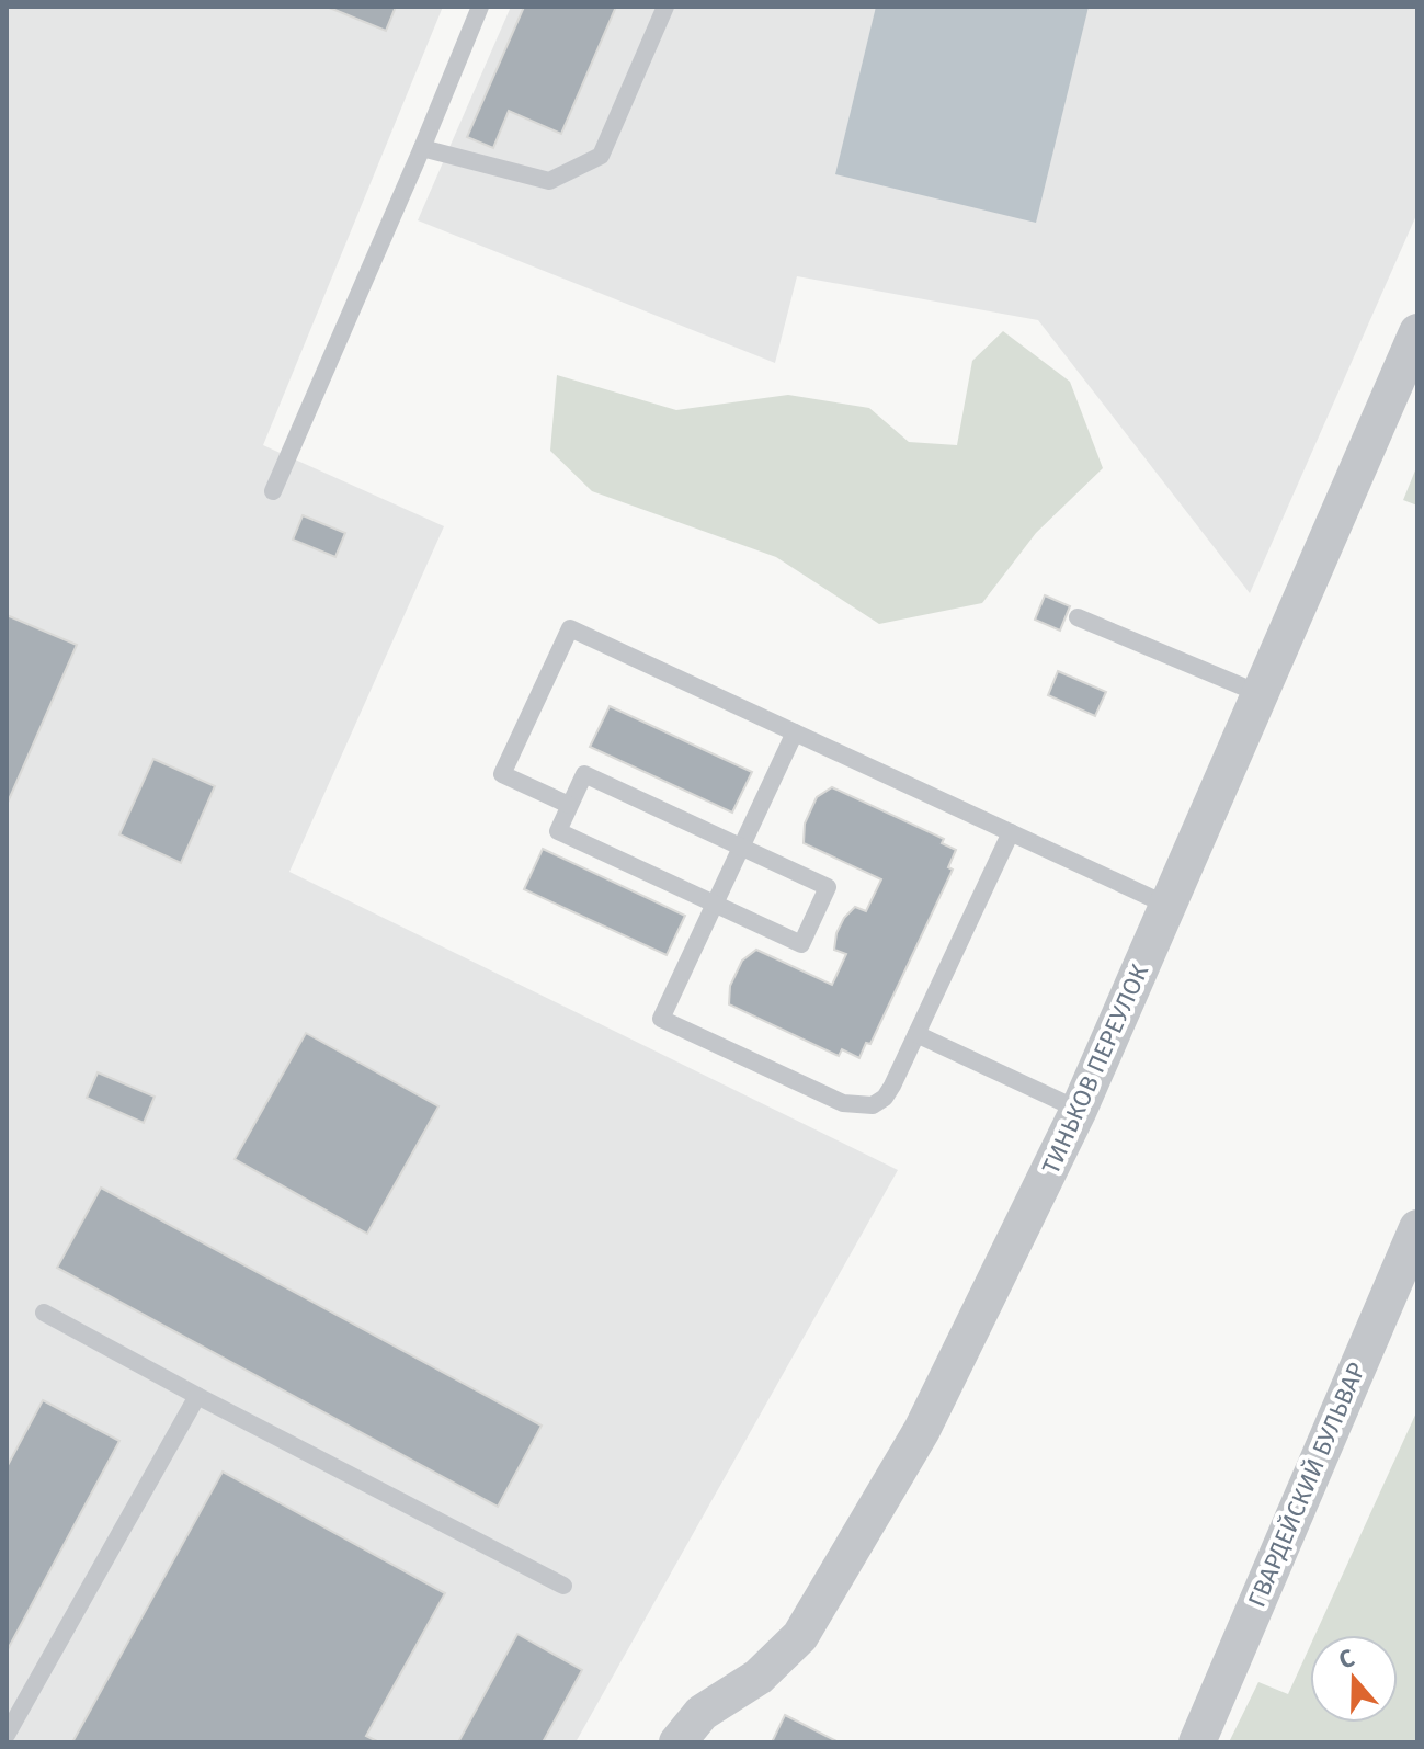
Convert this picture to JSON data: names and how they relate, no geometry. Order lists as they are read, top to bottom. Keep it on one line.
{"streets":{"street":["ТИНЬКОВ ПЕРЕУЛОК","ГВАРДЕЙСКИЙ БУЛЬВАР"]},"north":"top"}
